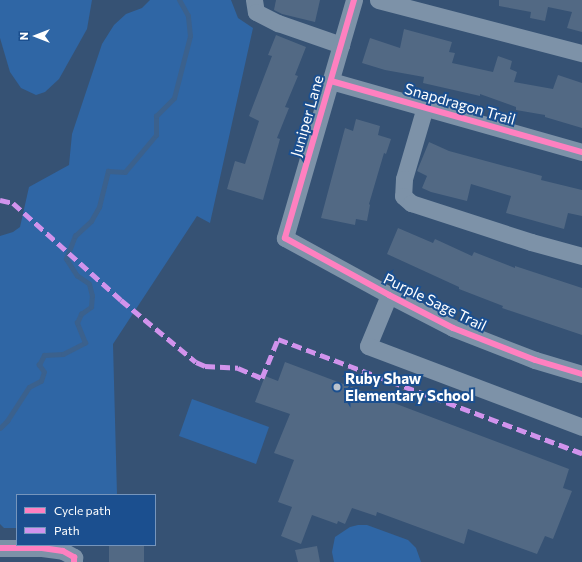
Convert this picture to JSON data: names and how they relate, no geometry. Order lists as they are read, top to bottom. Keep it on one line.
{"streets":{"street":["Snapdragon Trail","Juniper Lane","Purple Sage Trail"]},"crossings":[["Snapdragon Trail","Juniper Lane"],["Juniper Lane","Purple Sage Trail"]],"places":["Ruby Shaw Elementary School"],"legend":["Cycle path","Path"],"north":"left"}
